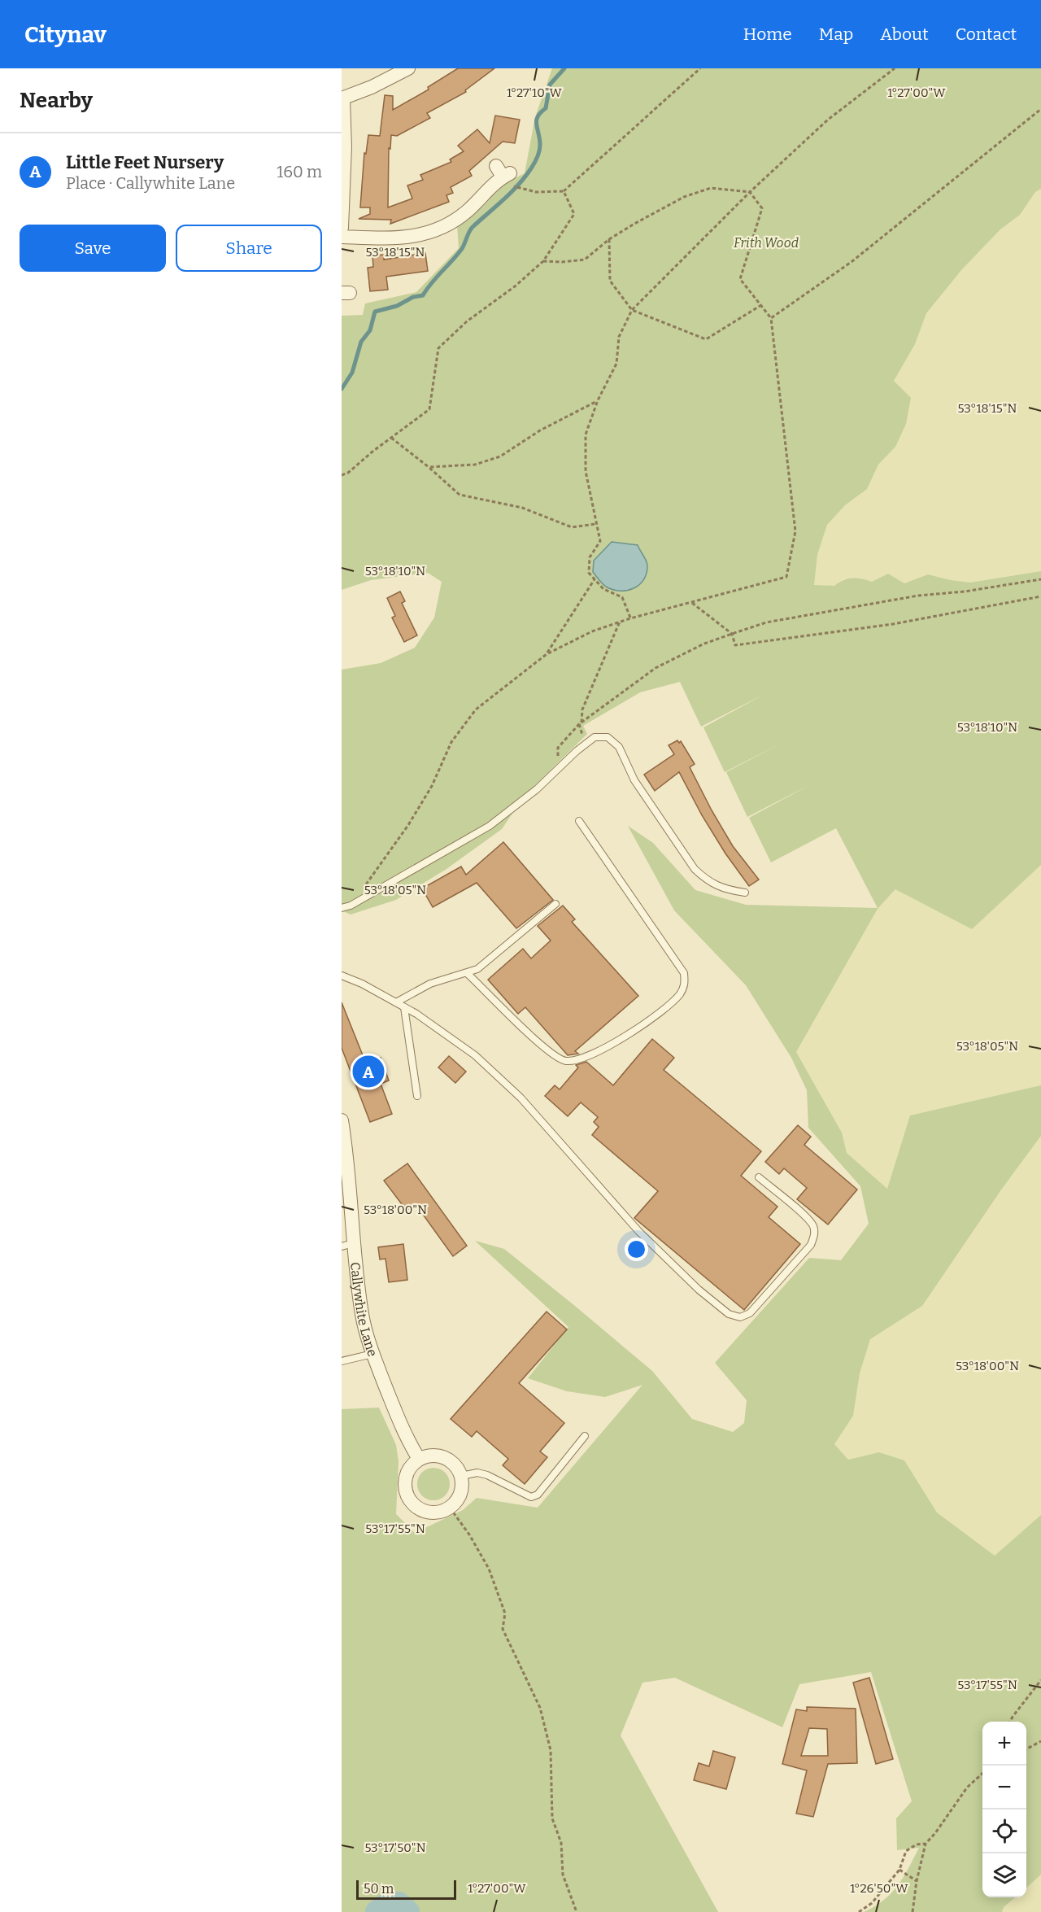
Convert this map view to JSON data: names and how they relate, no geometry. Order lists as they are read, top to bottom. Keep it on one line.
{"streets":{"street":["Callywhite Lane"]},"parks":["Frith Wood"],"scale_bar":"50 m","page":{"header":"Citynav","nav":["Home","Map","About","Contact"],"heading":"Nearby","list":[{"mark":"A","name":"Little Feet Nursery","note":"Place · Callywhite Lane","value":"160 m"}],"buttons":["Save","Share"],"pins":"A","map_buttons":["+","−"],"scale":"50 m"},"coordinates":["1°27'10\"W","1°27'00\"W","53°18'15\"N","53°18'10\"N","53°18'05\"N","53°18'00\"N","53°17'55\"N","53°17'50\"N","1°26'50\"W"]}
